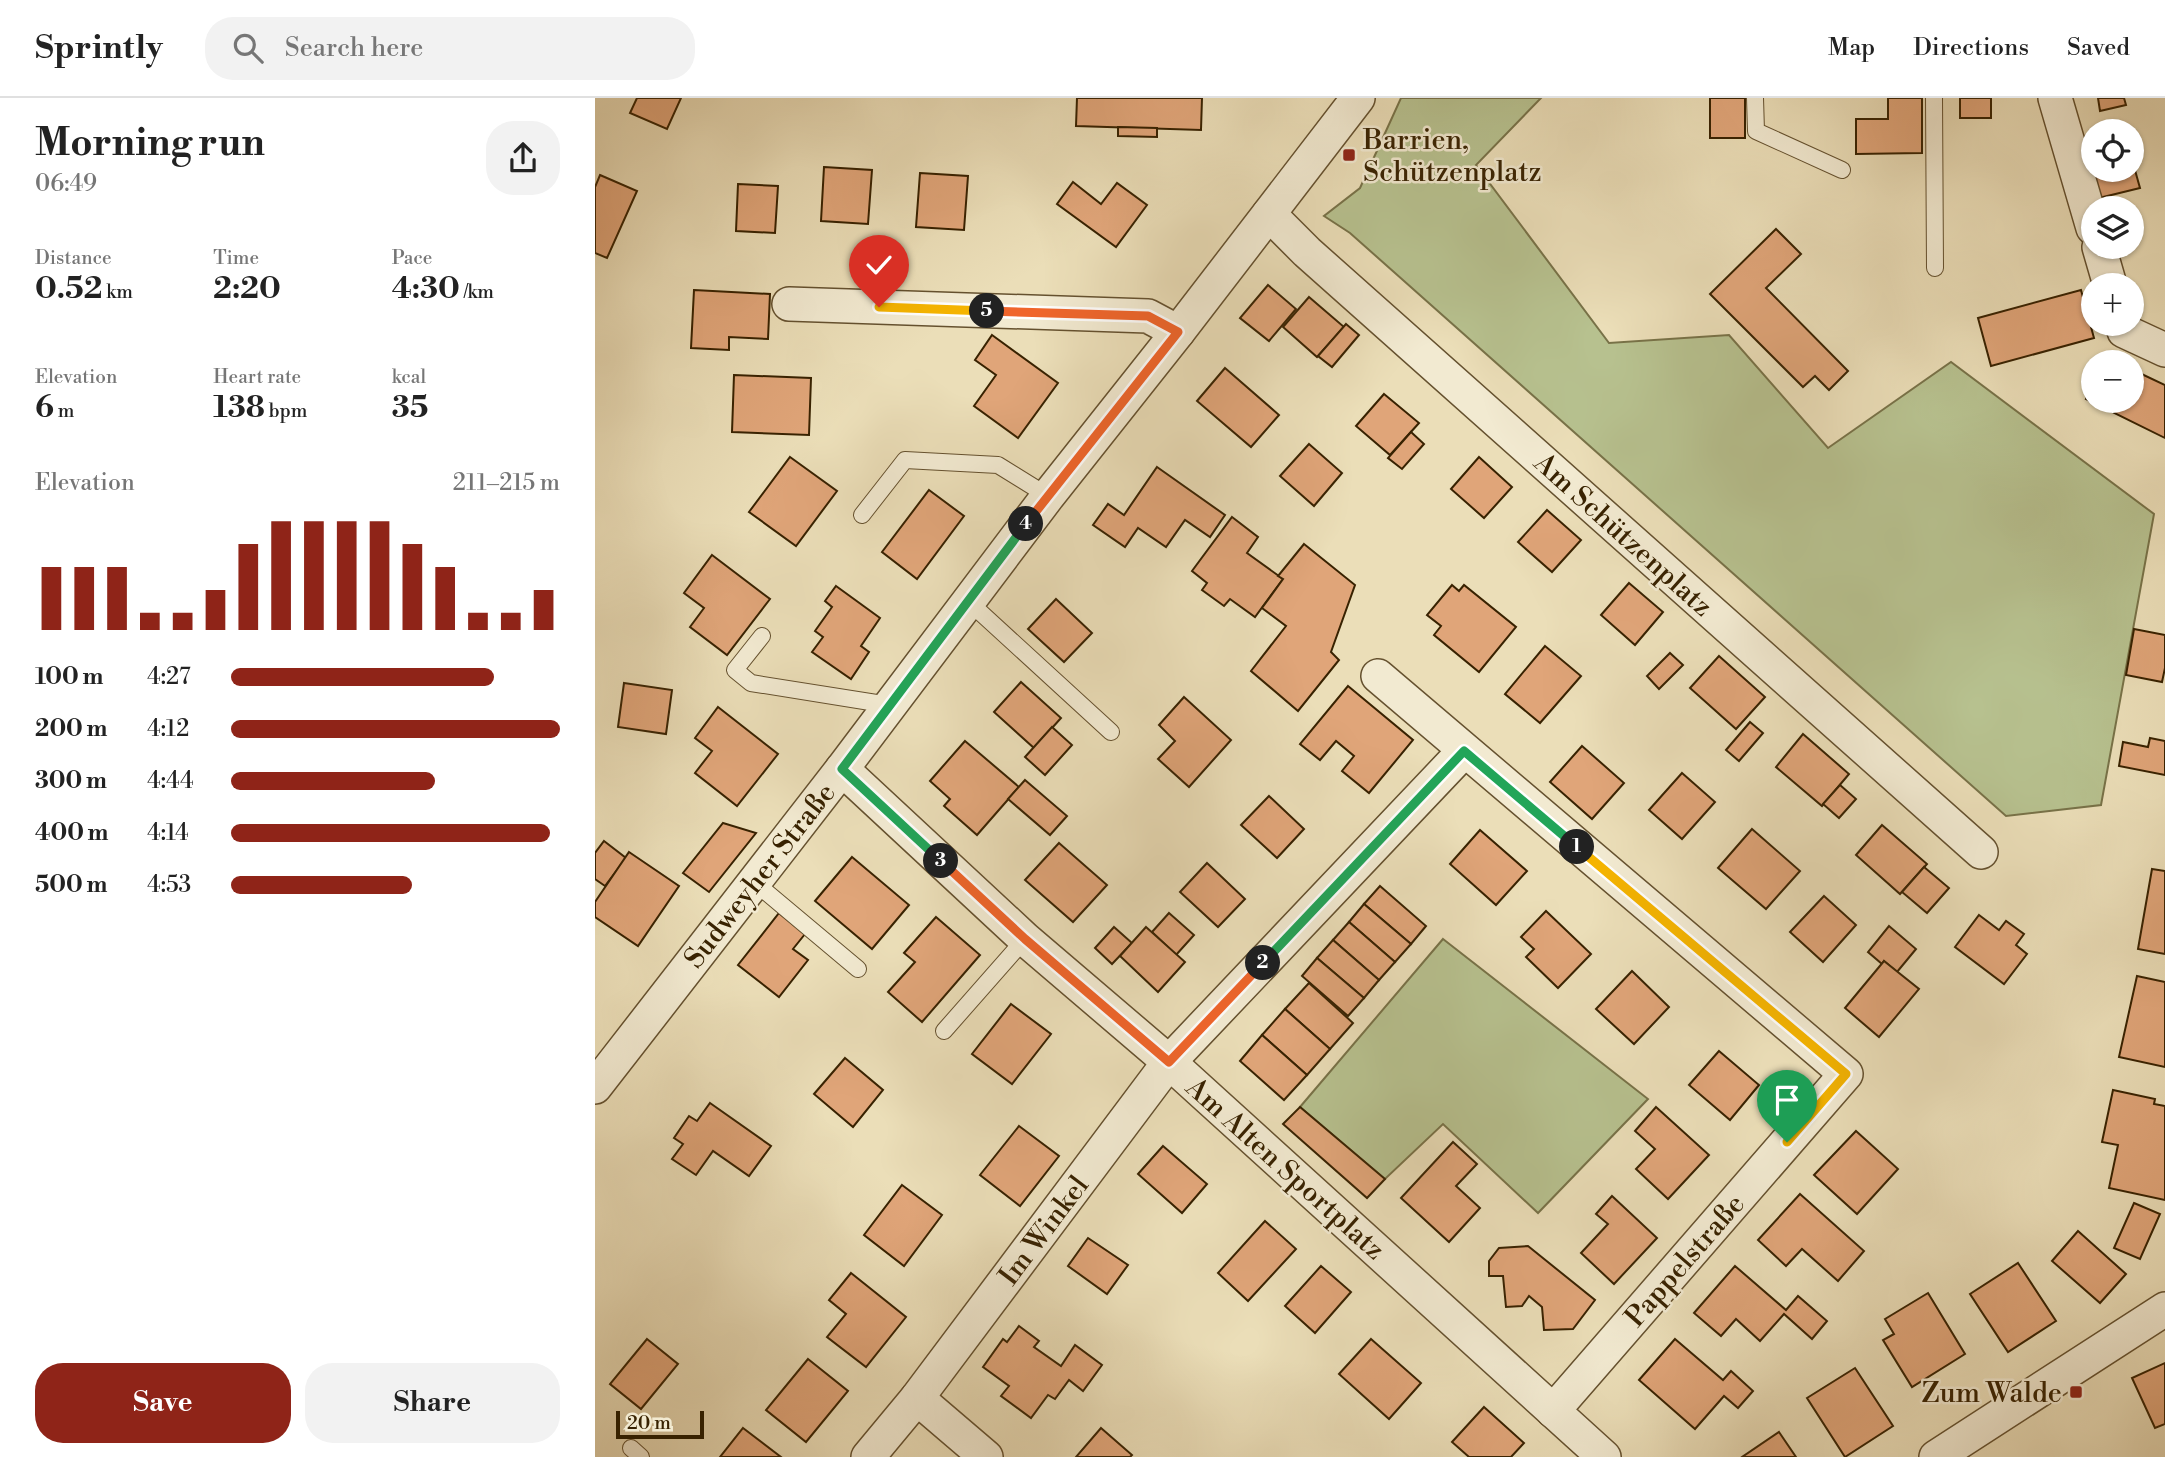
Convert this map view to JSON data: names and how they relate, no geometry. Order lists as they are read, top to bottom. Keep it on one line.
{"streets":{"street":["Am Schützenplatz","Sudweyher Straße","Am Alten Sportplatz","Im Winkel","Pappelstraße"]},"crossings":[["Am Schützenplatz","Sudweyher Straße"],["Sudweyher Straße","Am Alten Sportplatz"],["Am Alten Sportplatz","Im Winkel"],["Am Alten Sportplatz","Pappelstraße"]],"places":{"transit":["Barrien, Schützenplatz","Zum Walde"]},"scale_bar":"20 m","page":{"header":"Sprintly","search":"Search here","nav":["Map","Directions","Saved"],"heading":["Morning run","06:49"],"map_buttons":["+","−"],"stats":[["Distance","0.52 km"],["Time","2:20"],["Pace","4:30 /km"],["Elevation","6 m"],["Heart rate","138 bpm"],["kcal","35"]],"pins":["5","4","1","3","2"],"chart":["Elevation","211–215 m"],"list":[{"name":"100 m","note":"4:27"},{"name":"200 m","note":"4:12"},{"name":"300 m","note":"4:44"},{"name":"400 m","note":"4:14"},{"name":"500 m","note":"4:53"}],"buttons":["Save","Share"],"scale":"20 m"}}
